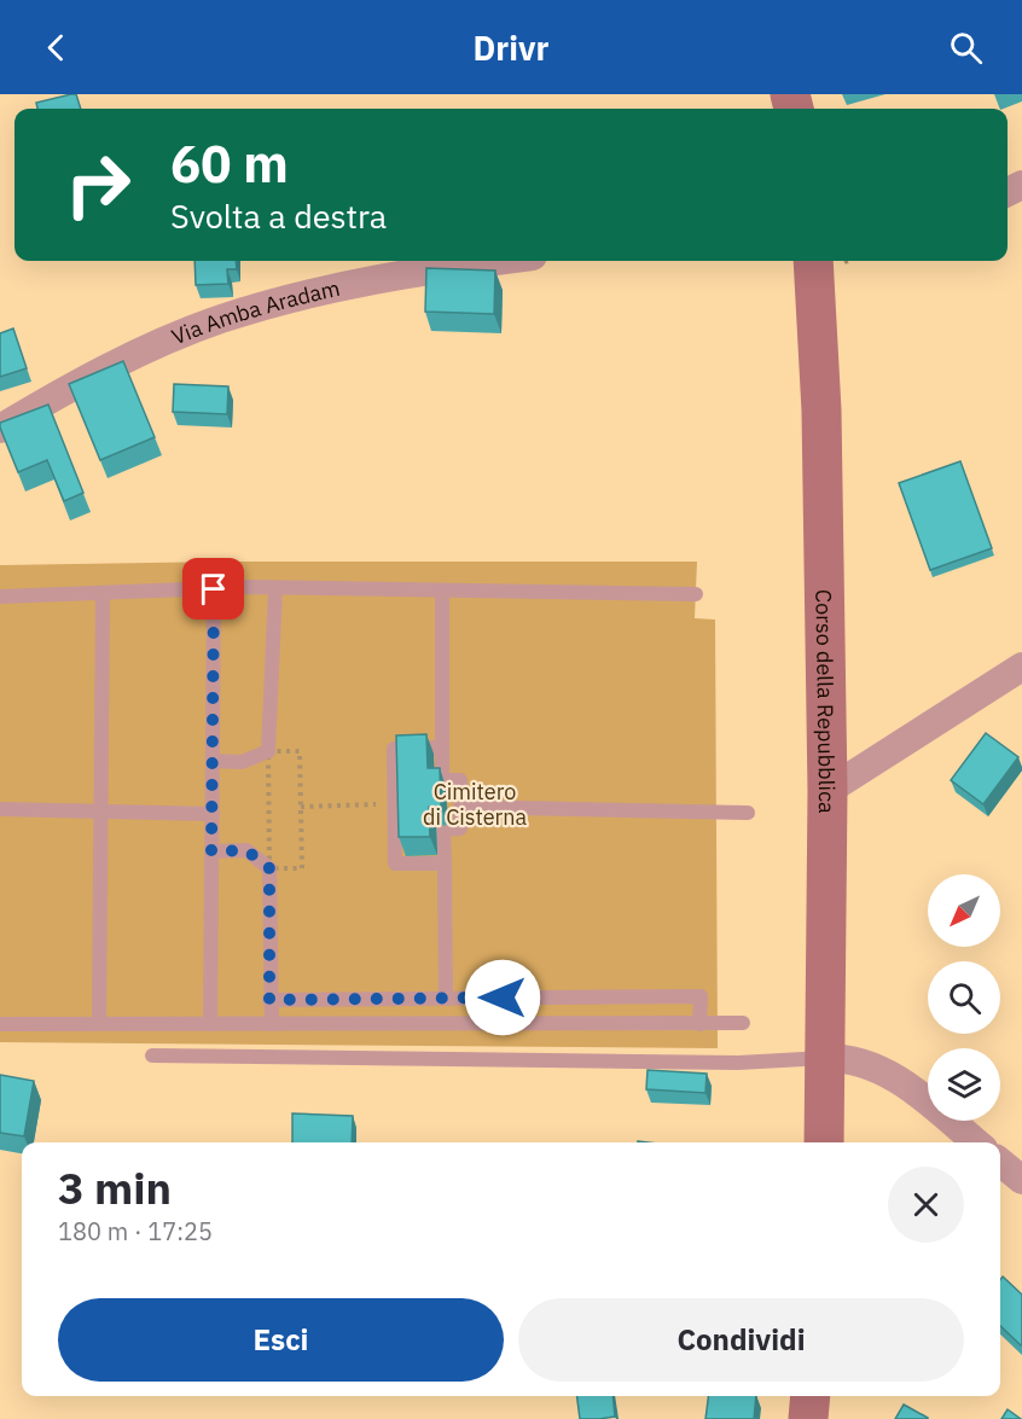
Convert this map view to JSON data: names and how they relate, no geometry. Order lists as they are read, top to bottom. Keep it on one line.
{"streets":{"street":["Via Amba Aradam","Corso della Repubblica"]},"parks":["Cimitero di Cisterna"],"north":"bottom left","page":{"header":"Drivr","turn":["60 m","Svolta a destra"],"heading":["3 min","180 m · 17:25"],"buttons":["Esci","Condividi"]}}
